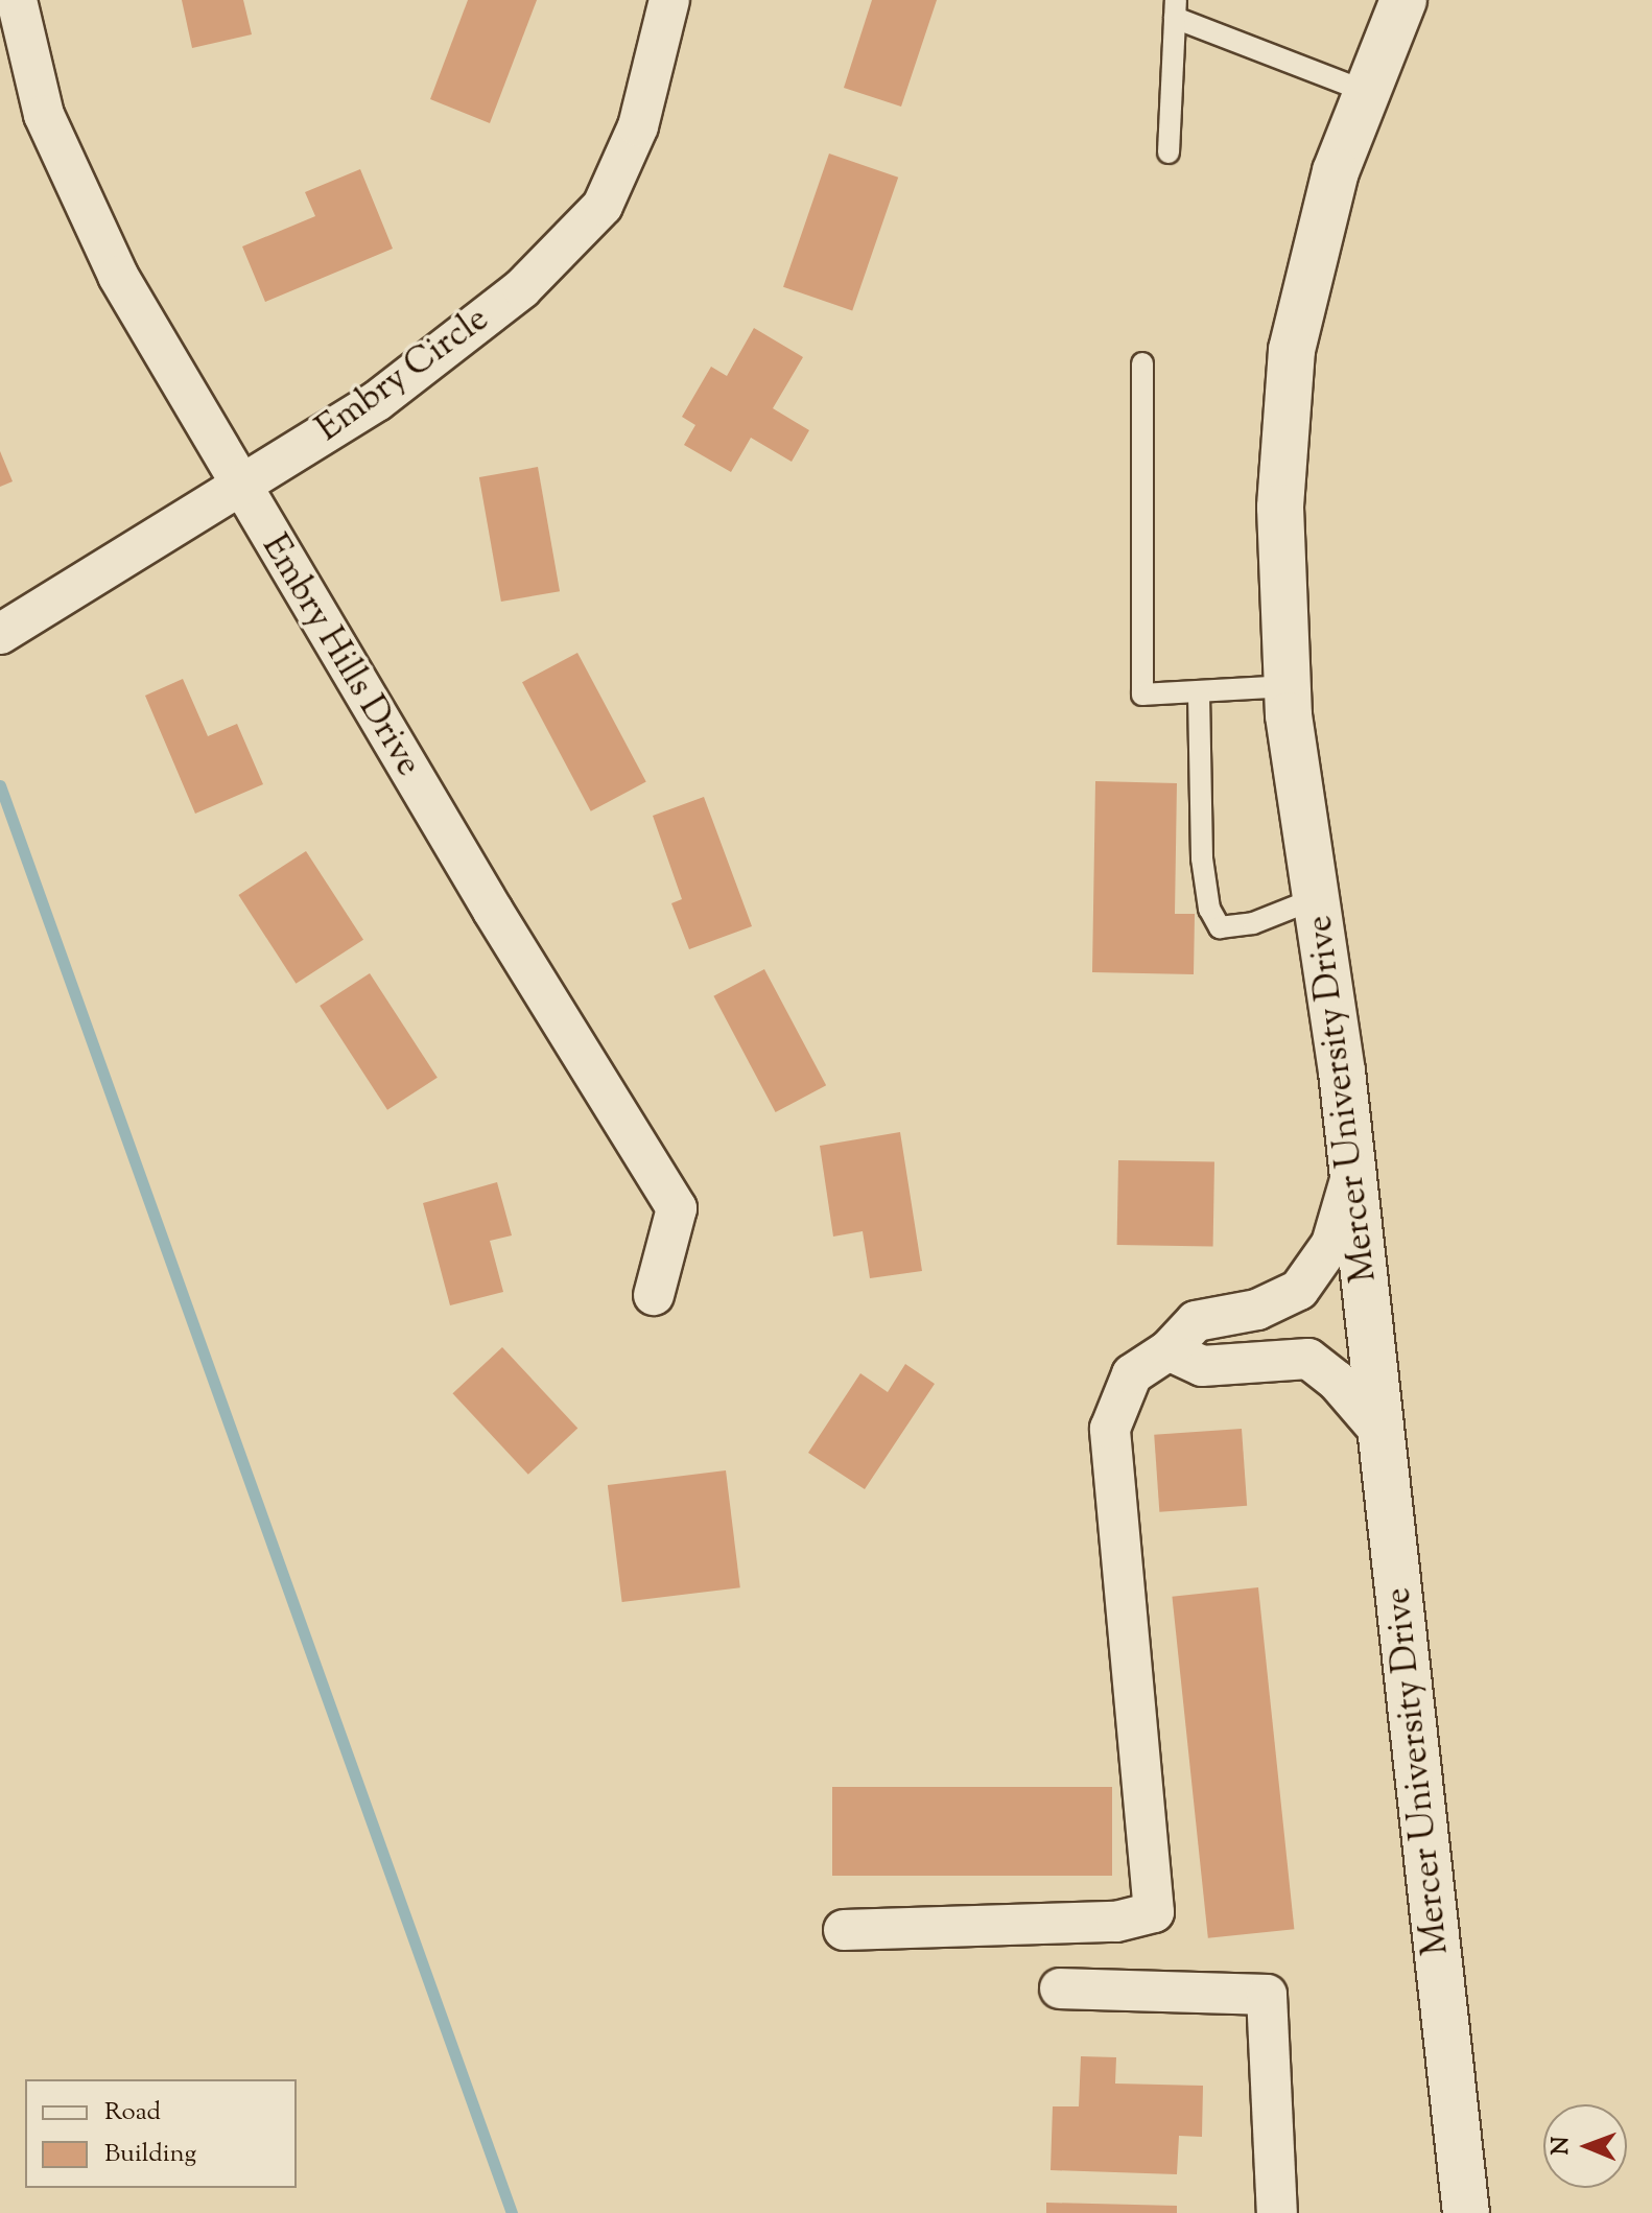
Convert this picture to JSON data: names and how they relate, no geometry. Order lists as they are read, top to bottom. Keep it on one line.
{"streets":{"street":["Embry Circle","Embry Hills Drive","Mercer University Drive"]},"crossings":[["Embry Circle","Embry Hills Drive"]],"legend":["Road","Building"],"north":"left"}
